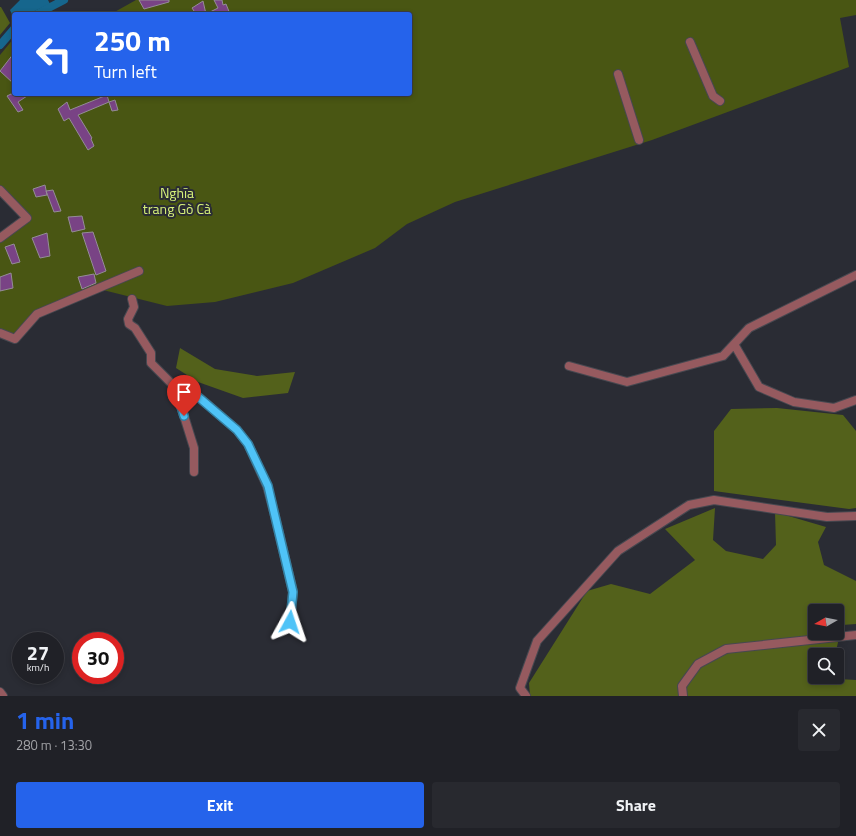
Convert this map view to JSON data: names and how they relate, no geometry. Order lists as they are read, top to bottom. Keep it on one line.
{"parks":["Nghĩa trang Gò Cà"],"north":"left","page":{"turn":["250 m","Turn left"],"speed":"27 km/h","limit":"30","heading":["1 min","280 m · 13:30"],"buttons":["Exit","Share"]}}
